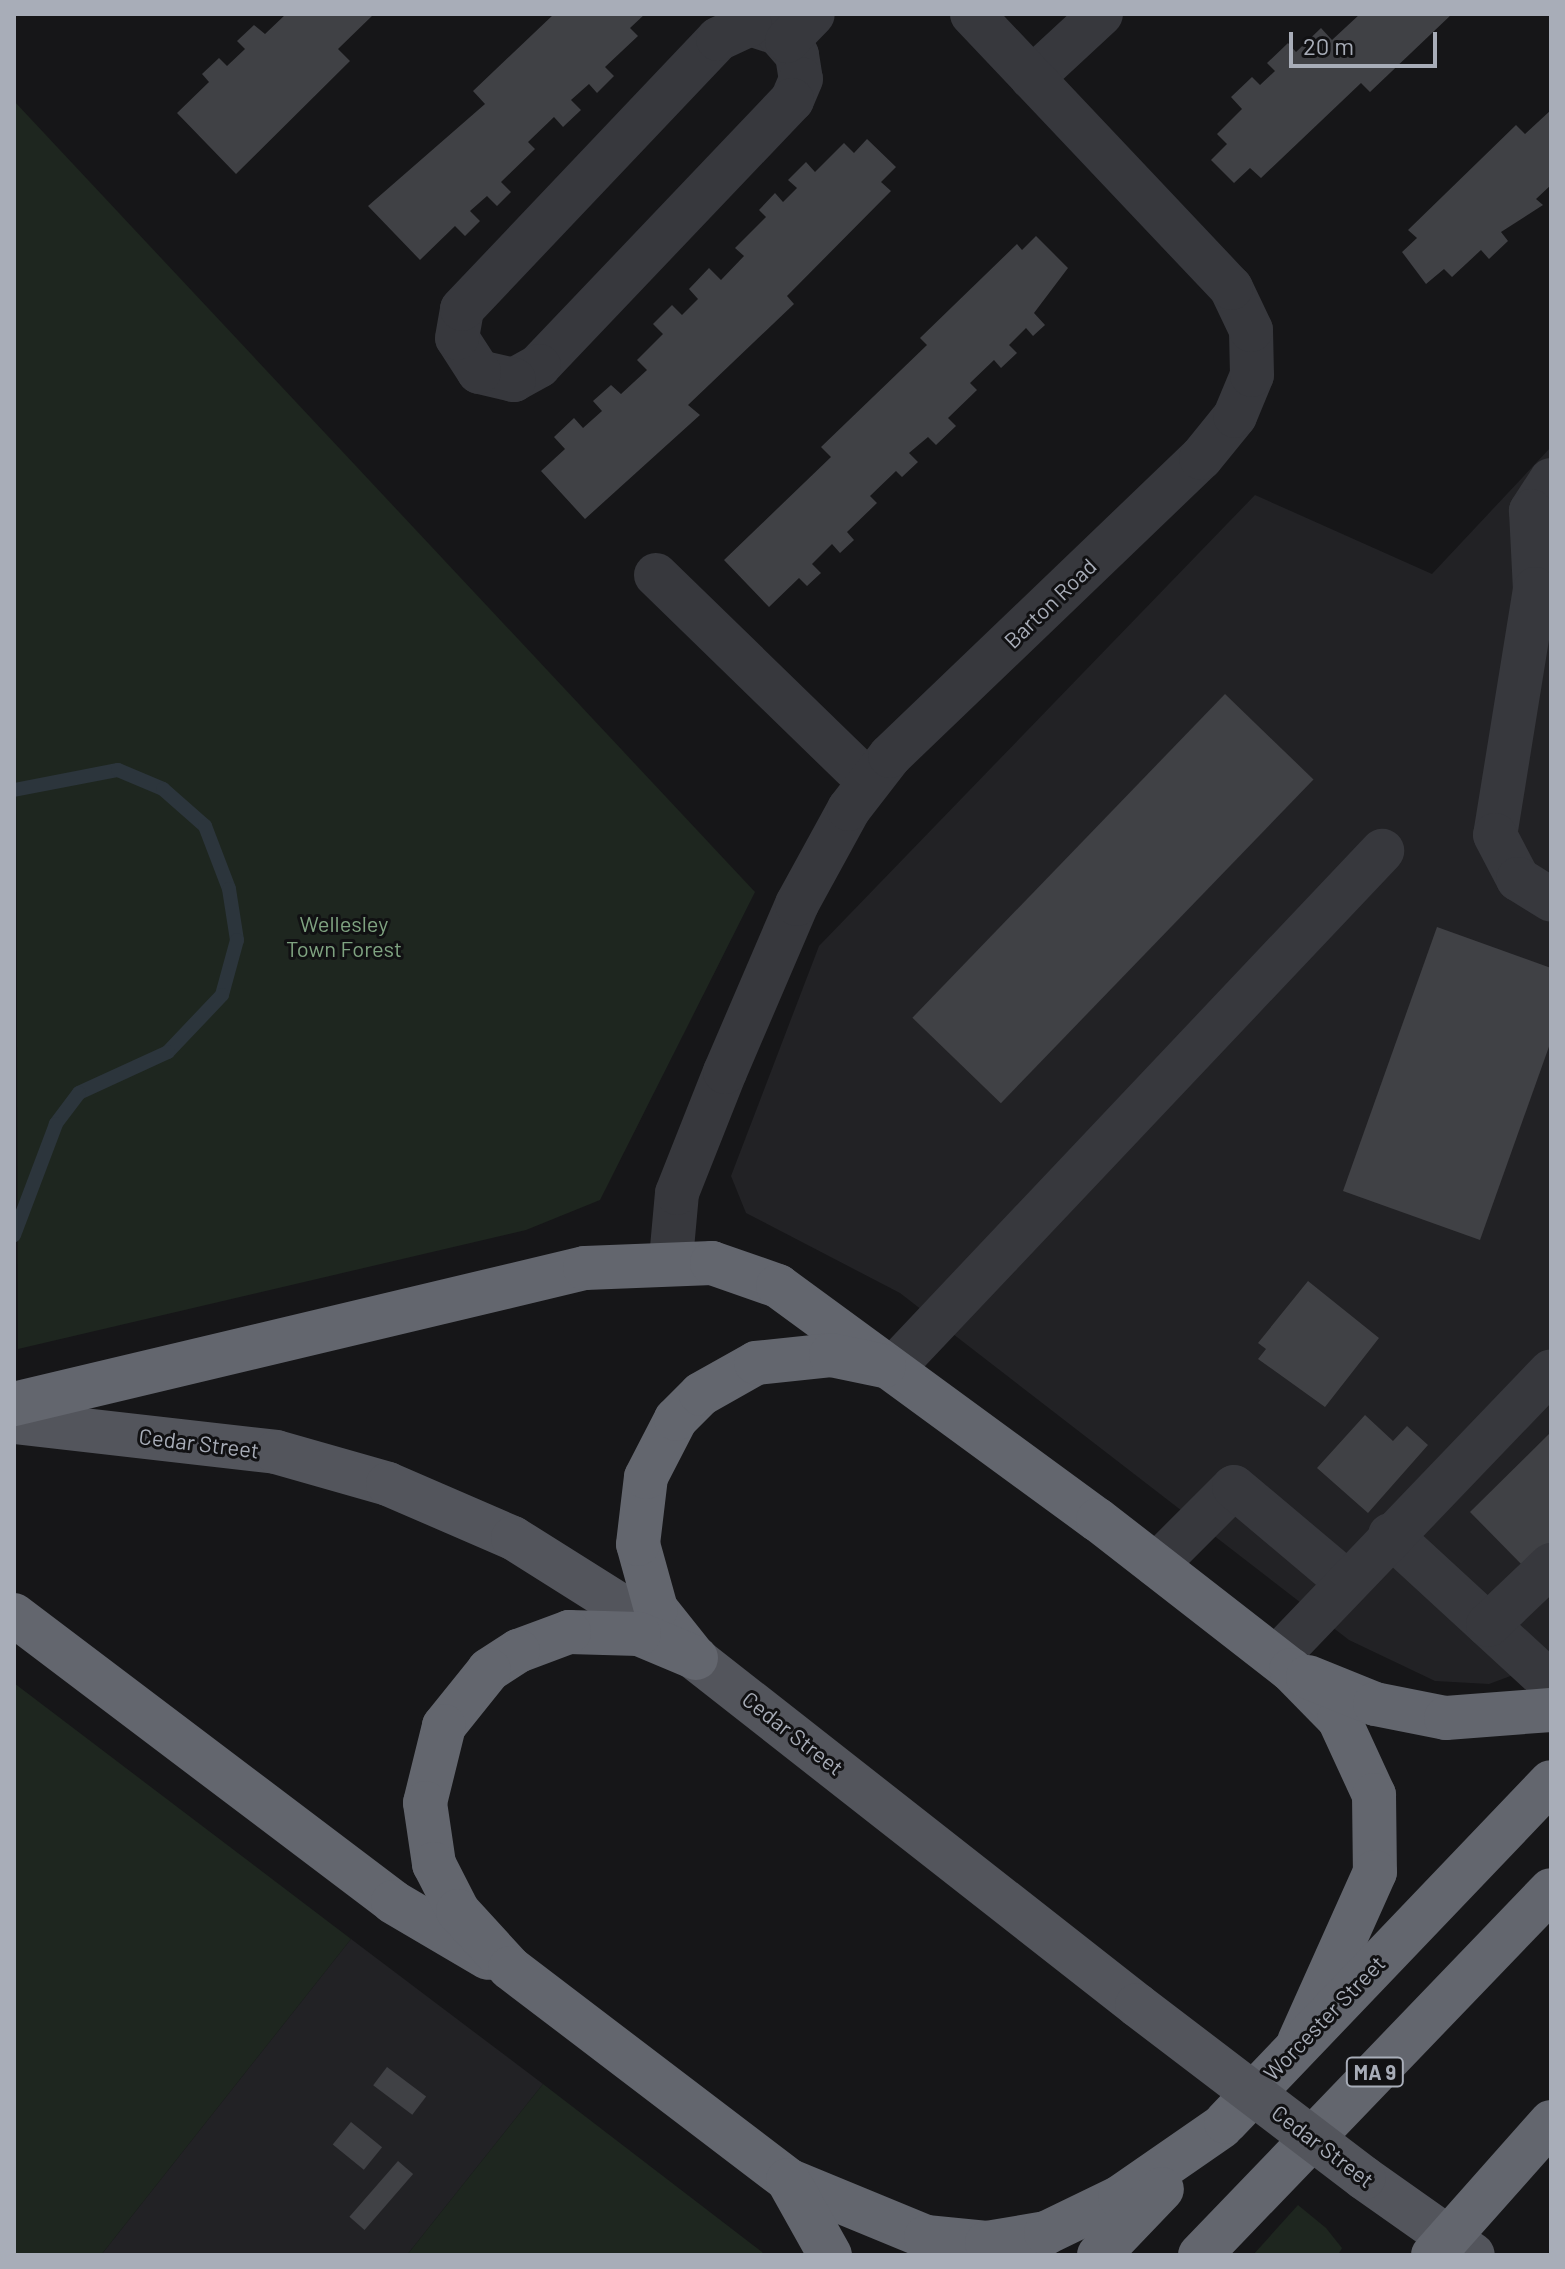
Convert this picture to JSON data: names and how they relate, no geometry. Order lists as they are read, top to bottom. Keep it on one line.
{"streets":{"highway":["Worcester Street","MA 9"],"main road":["Cedar Street"],"lane":["Barton Road"]},"parks":["Wellesley Town Forest"],"scale_bar":"20 m"}
